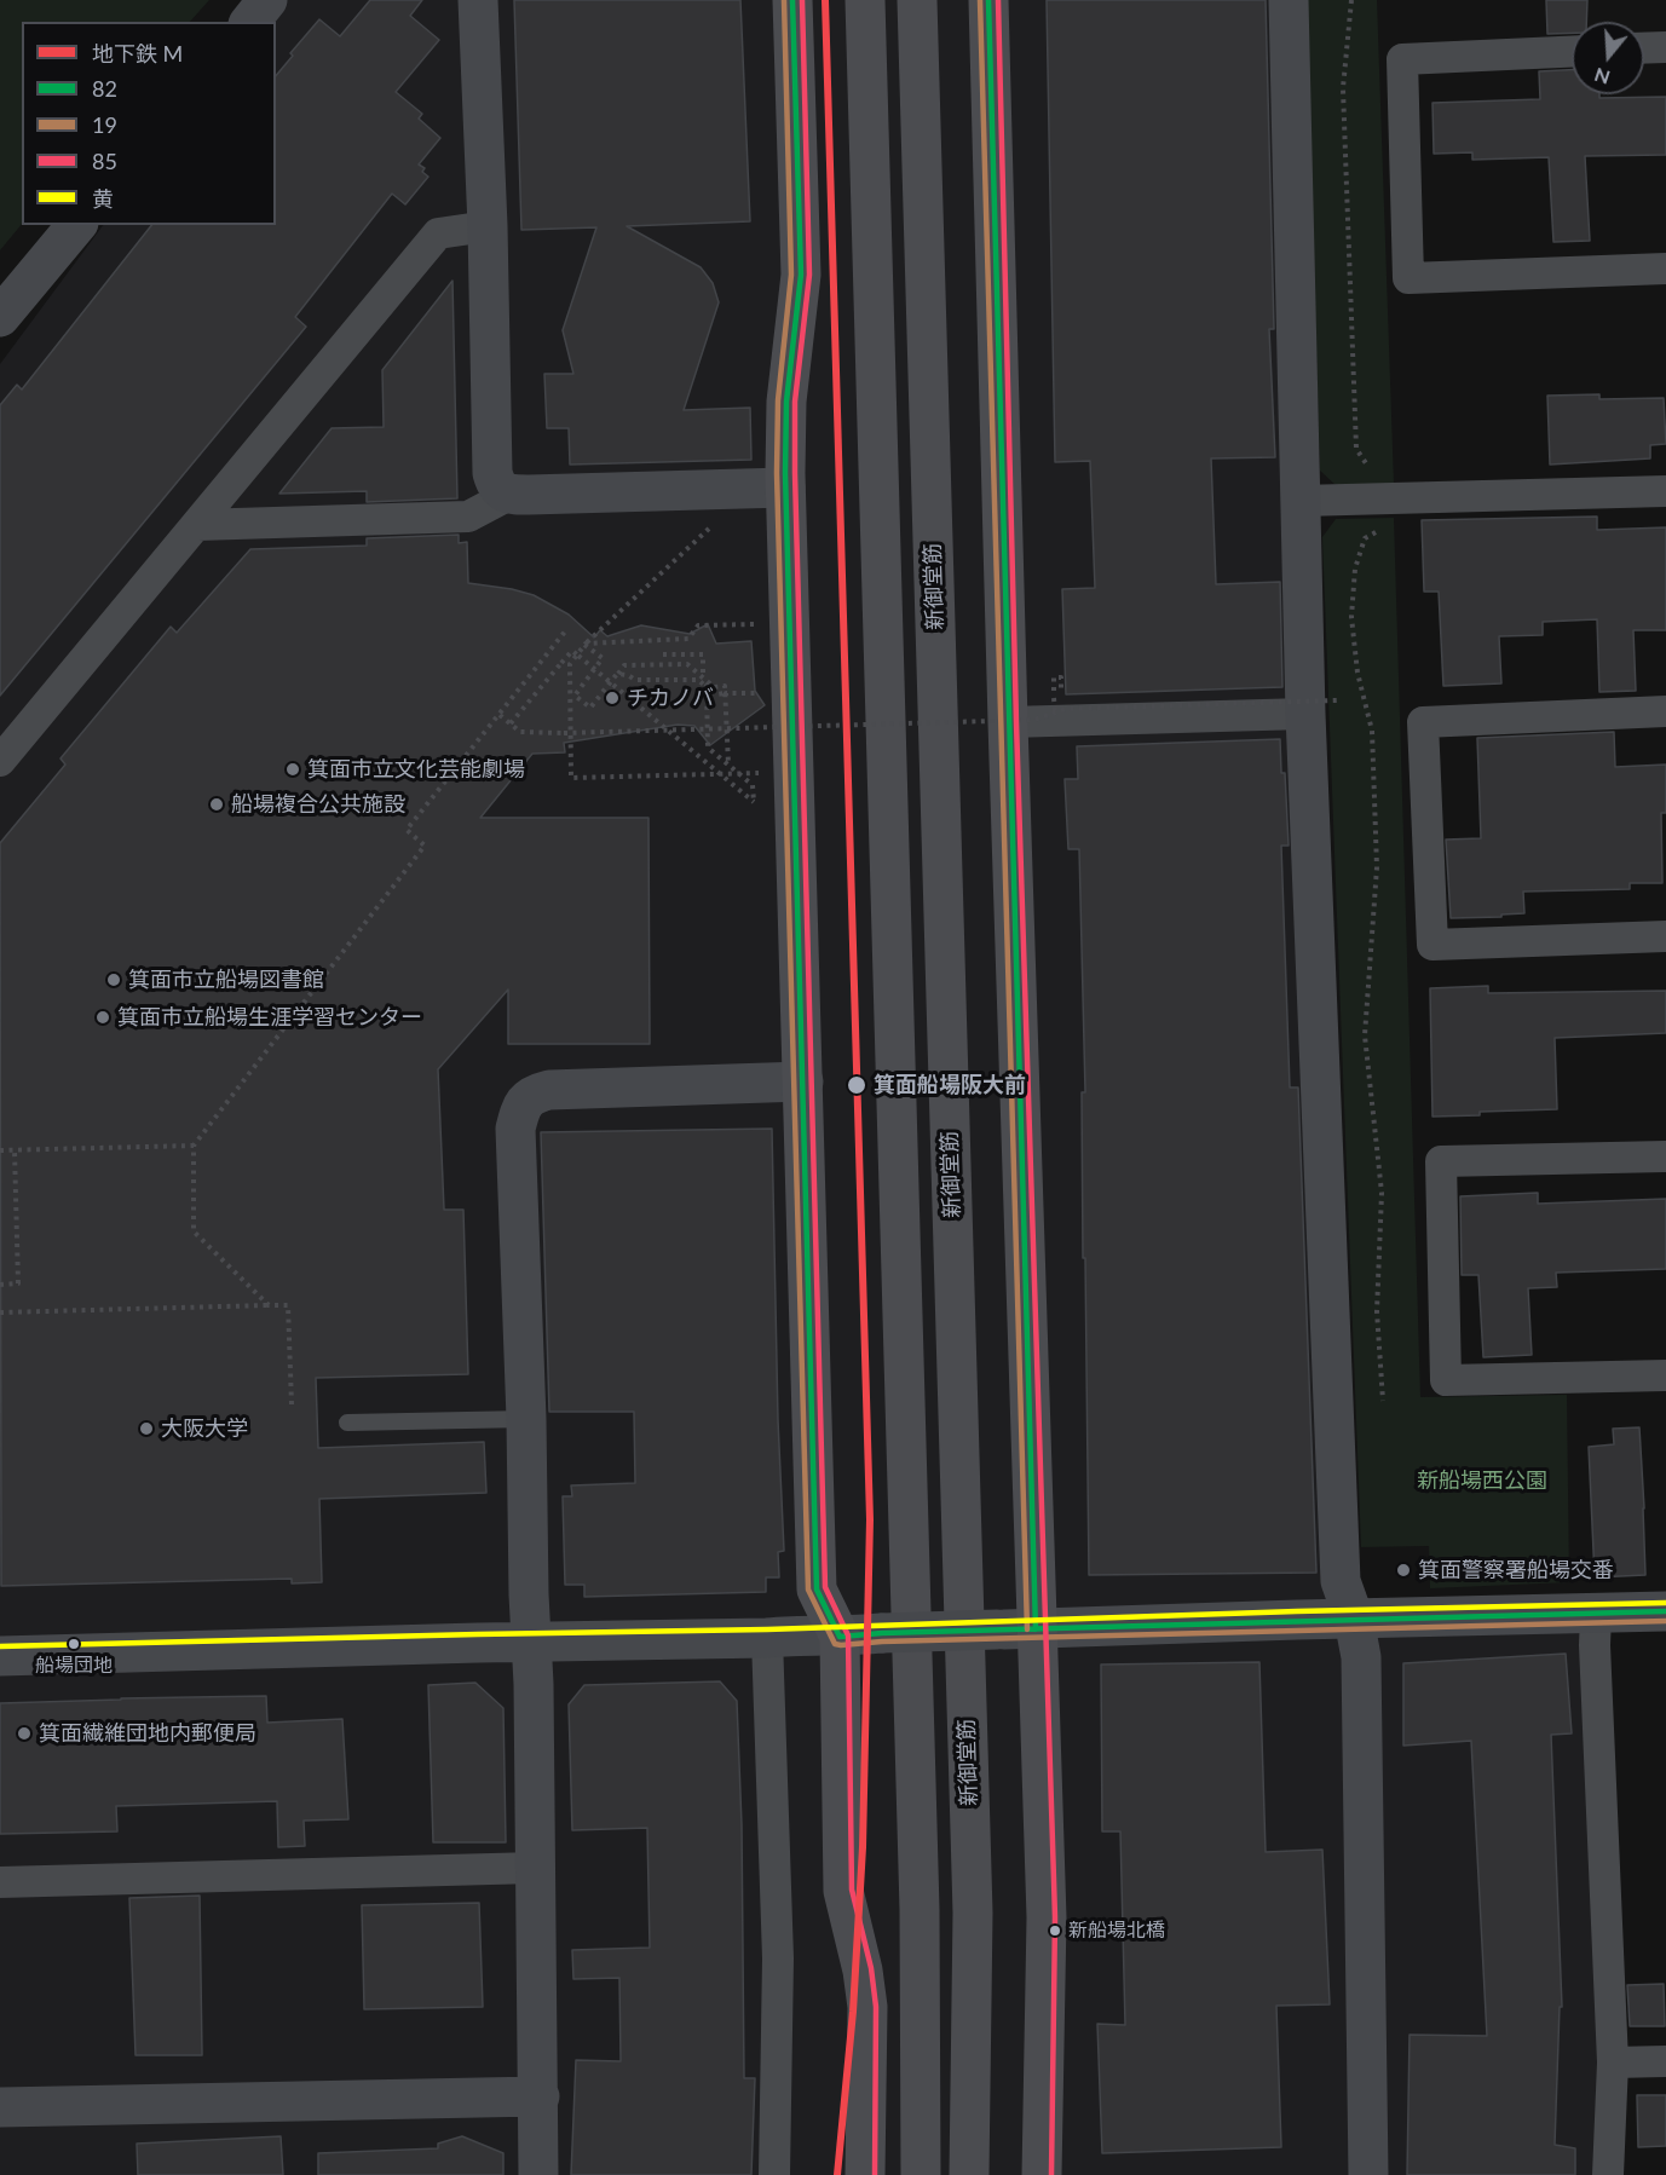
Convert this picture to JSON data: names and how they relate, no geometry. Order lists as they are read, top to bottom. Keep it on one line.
{"streets":{"highway":["新御堂筋"]},"parks":["新船場西公園"],"places":["チカノバ","箕面市立文化芸能劇場","船場複合公共施設","箕面市立船場図書館","箕面市立船場生涯学習センター","箕面船場阪大前","大阪大学","箕面警察署船場交番","船場団地","箕面繊維団地内郵便局","新船場北橋"],"lines":["metro line M","transit line 82","transit line 19","transit line 85","transit line 黄"],"legend":["地下鉄 M","82","19","85","黄"],"north":"bottom"}
